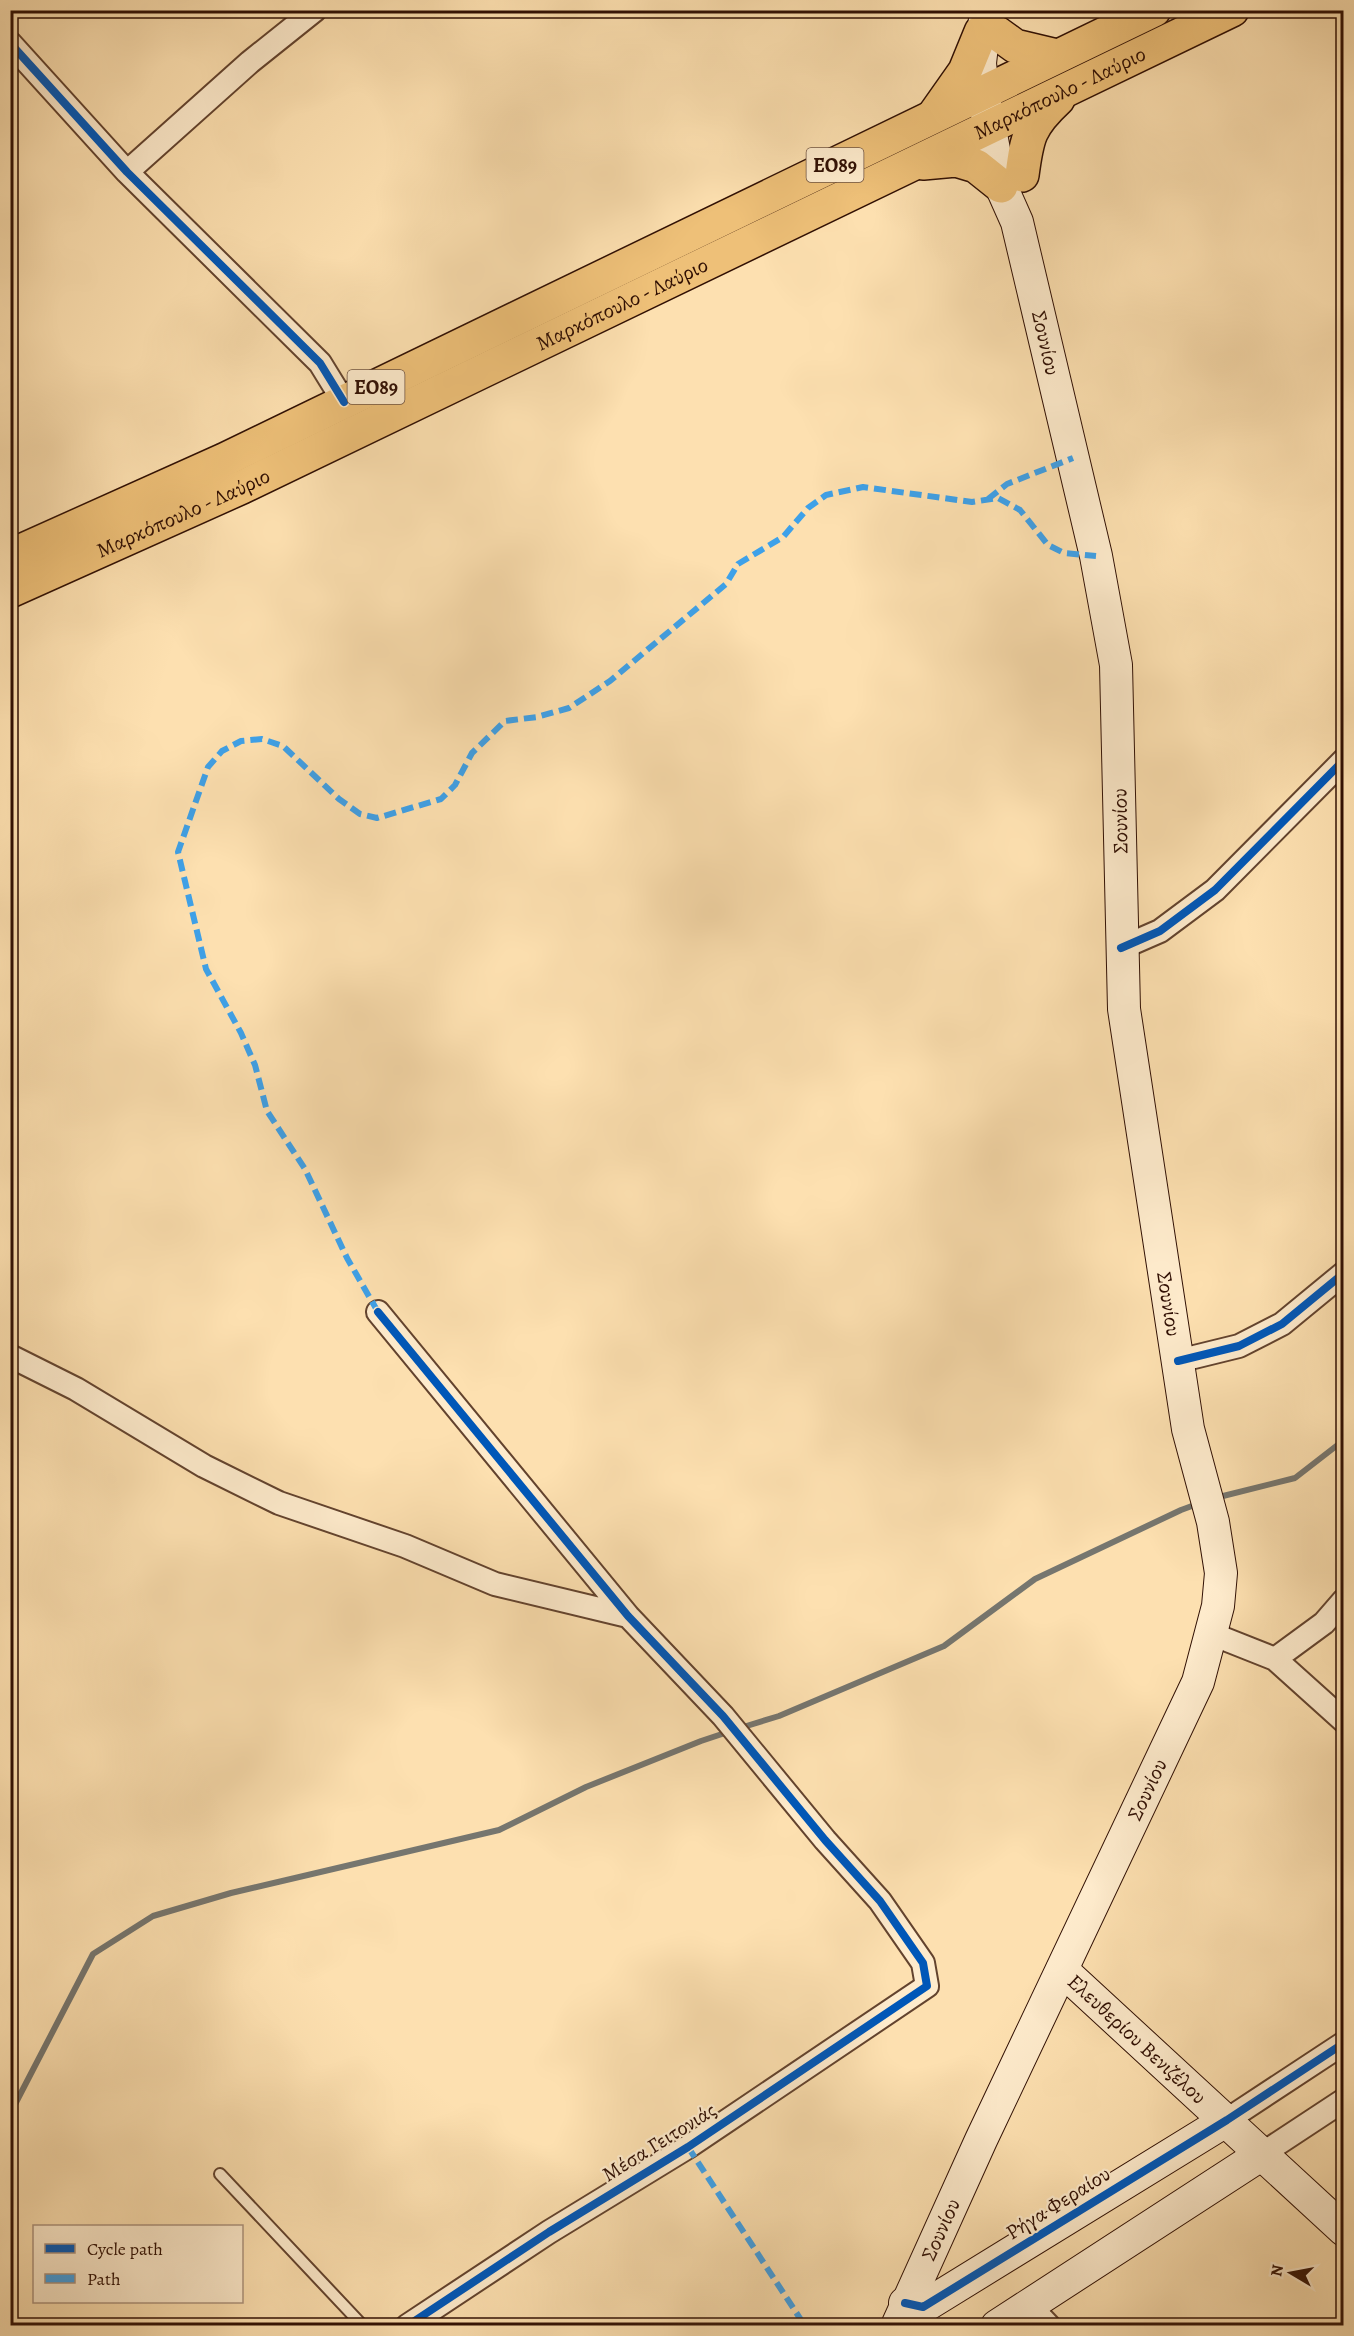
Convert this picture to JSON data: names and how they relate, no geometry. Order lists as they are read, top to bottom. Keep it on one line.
{"streets":{"highway":["Μαρκόπουλο - Λαύριο","ΕΟ89"],"main road":["Σουνίου","Ελευθερίου Βενιζέλου","Ρήγα Φεραίου"],"street":["Μέσα Γειτονιάς"]},"crossings":[["Μαρκόπουλο - Λαύριο","Σουνίου"],["Σουνίου","Ελευθερίου Βενιζέλου"],["Σουνίου","Ρήγα Φεραίου"],["Ελευθερίου Βενιζέλου","Ρήγα Φεραίου"]],"legend":["Cycle path","Path"],"north":"left"}
